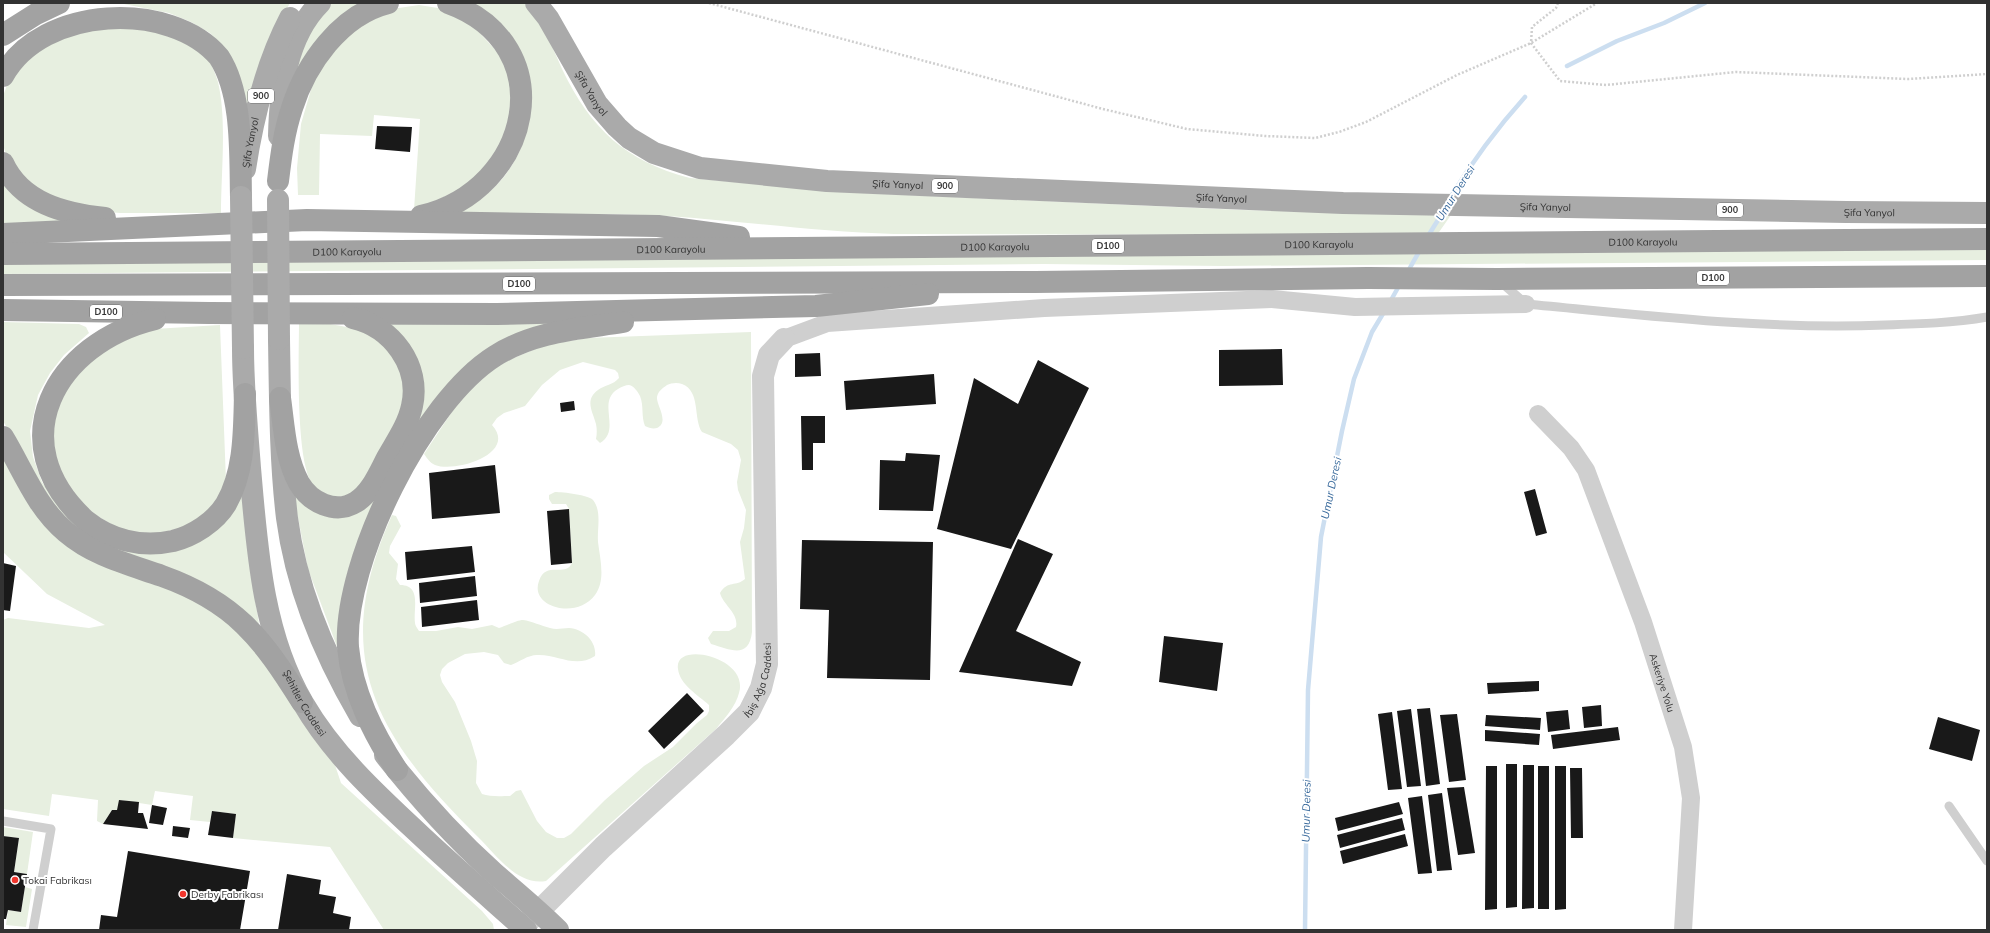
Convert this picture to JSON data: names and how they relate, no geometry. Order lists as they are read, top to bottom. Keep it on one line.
{"streets":{"highway":["D100 Karayolu","D100"],"main road":["Şifa Yanyol","900","Şehitler Caddesi"],"street":["İbiş Ağa Caddesi","Askeriye Yolu"]},"crossings":[["Şifa Yanyol","Şehitler Caddesi"],["İbiş Ağa Caddesi","Şehitler Caddesi"]],"water":["Umur Deresi"],"places":["Tokai Fabrikası","Derby Fabrikası"]}
